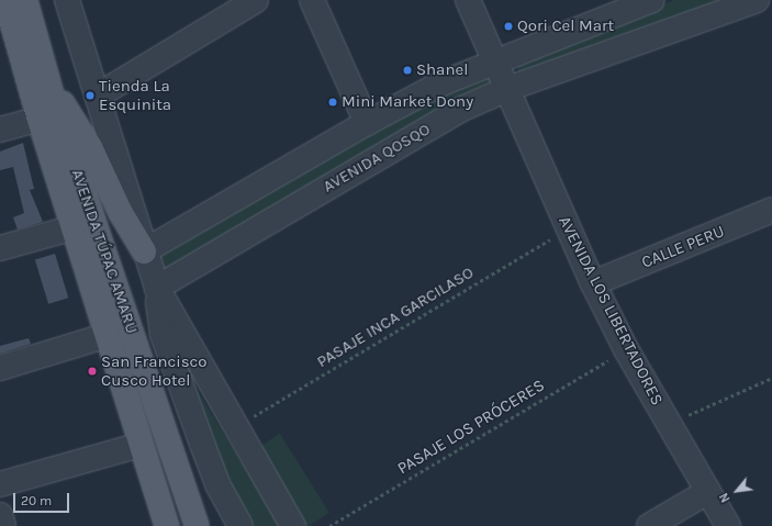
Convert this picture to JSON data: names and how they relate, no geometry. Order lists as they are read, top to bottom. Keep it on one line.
{"streets":{"main road":["AVENIDA TÚPAC AMARU"],"street":["AVENIDA QOSQO","CALLE PERU","AVENIDA LOS LIBERTADORES"],"path":["PASAJE INCA GARCILASO","PASAJE LOS PRÓCERES"]},"crossings":[["AVENIDA QOSQO","AVENIDA LOS LIBERTADORES"],["CALLE PERU","AVENIDA LOS LIBERTADORES"],["AVENIDA LOS LIBERTADORES","PASAJE INCA GARCILASO"],["AVENIDA LOS LIBERTADORES","PASAJE LOS PRÓCERES"]],"places":["Qori Cel Mart","Shanel","Tienda La Esquinita","Mini Market Dony","San Francisco Cusco Hotel"],"scale_bar":"20 m","north":"bottom left"}
